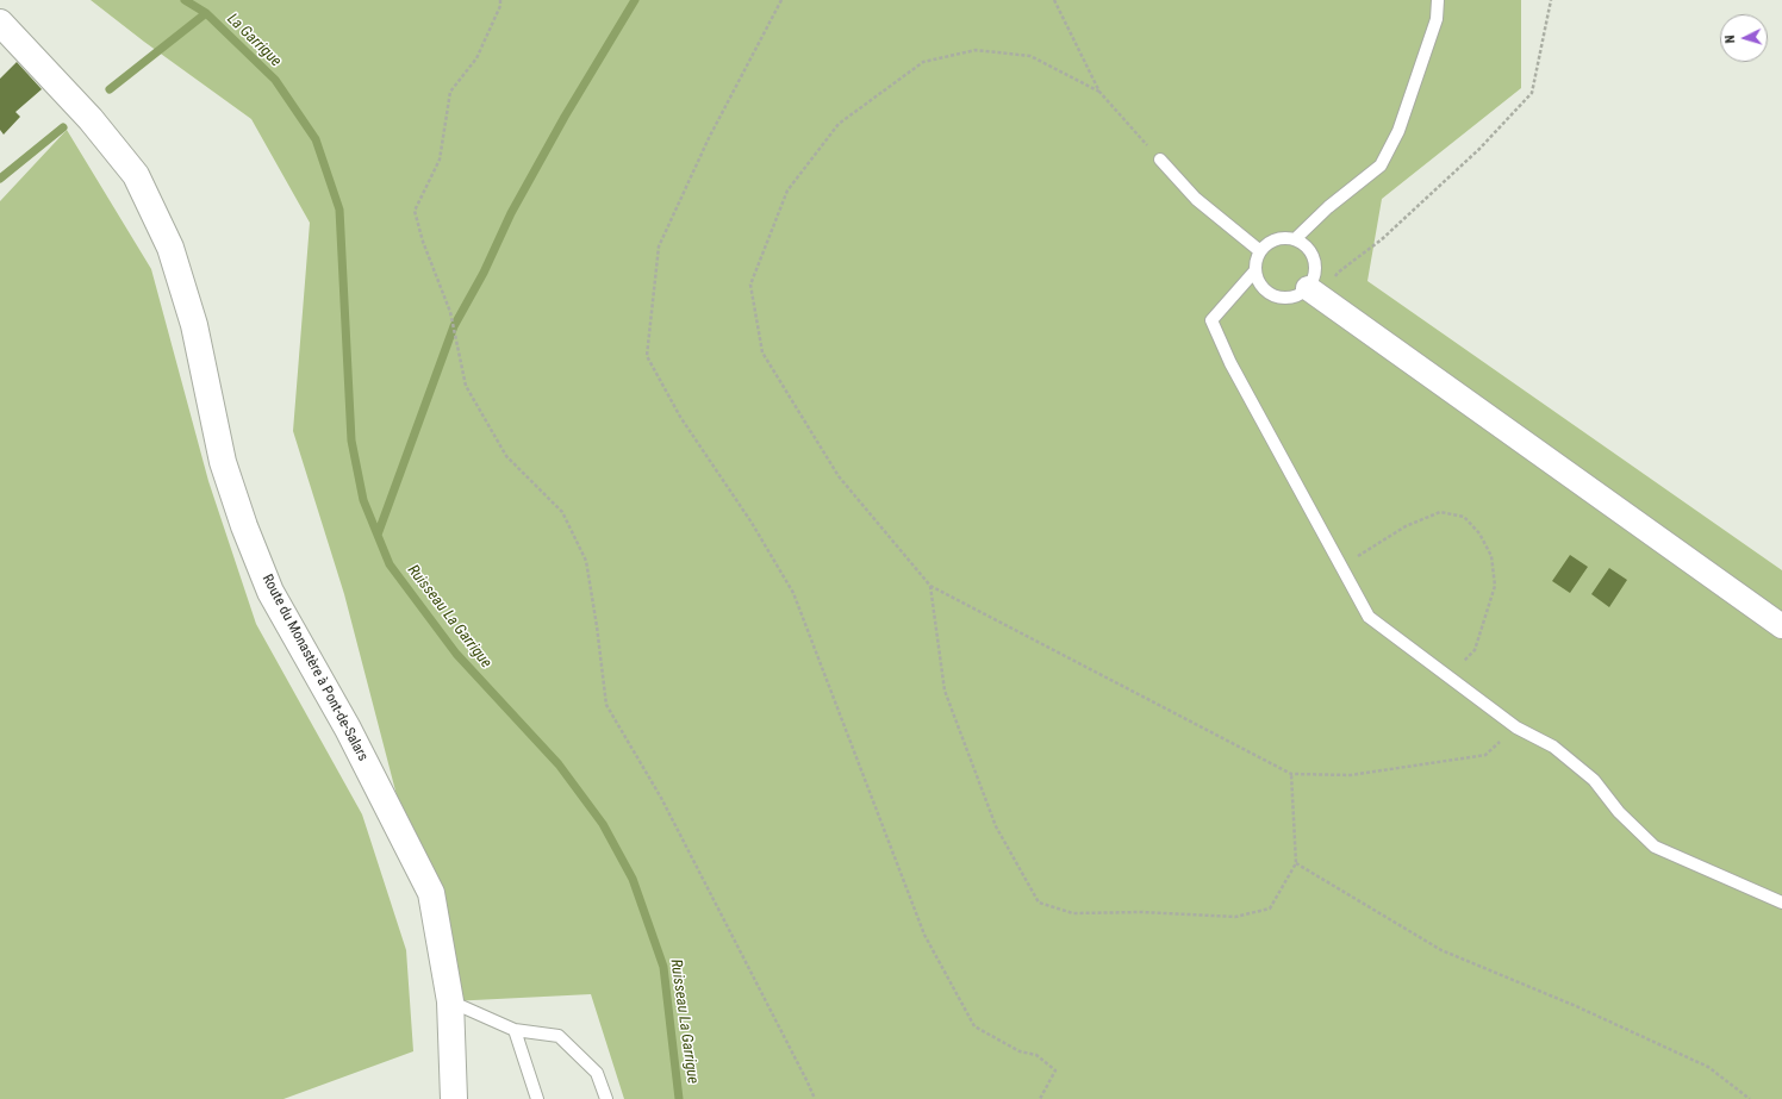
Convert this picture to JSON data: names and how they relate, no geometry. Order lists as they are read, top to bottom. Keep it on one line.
{"streets":{"street":["Route du Monastère à Pont-de-Salars"]},"water":["La Garrigue","Ruisseau La Garrigue"],"north":"left"}
